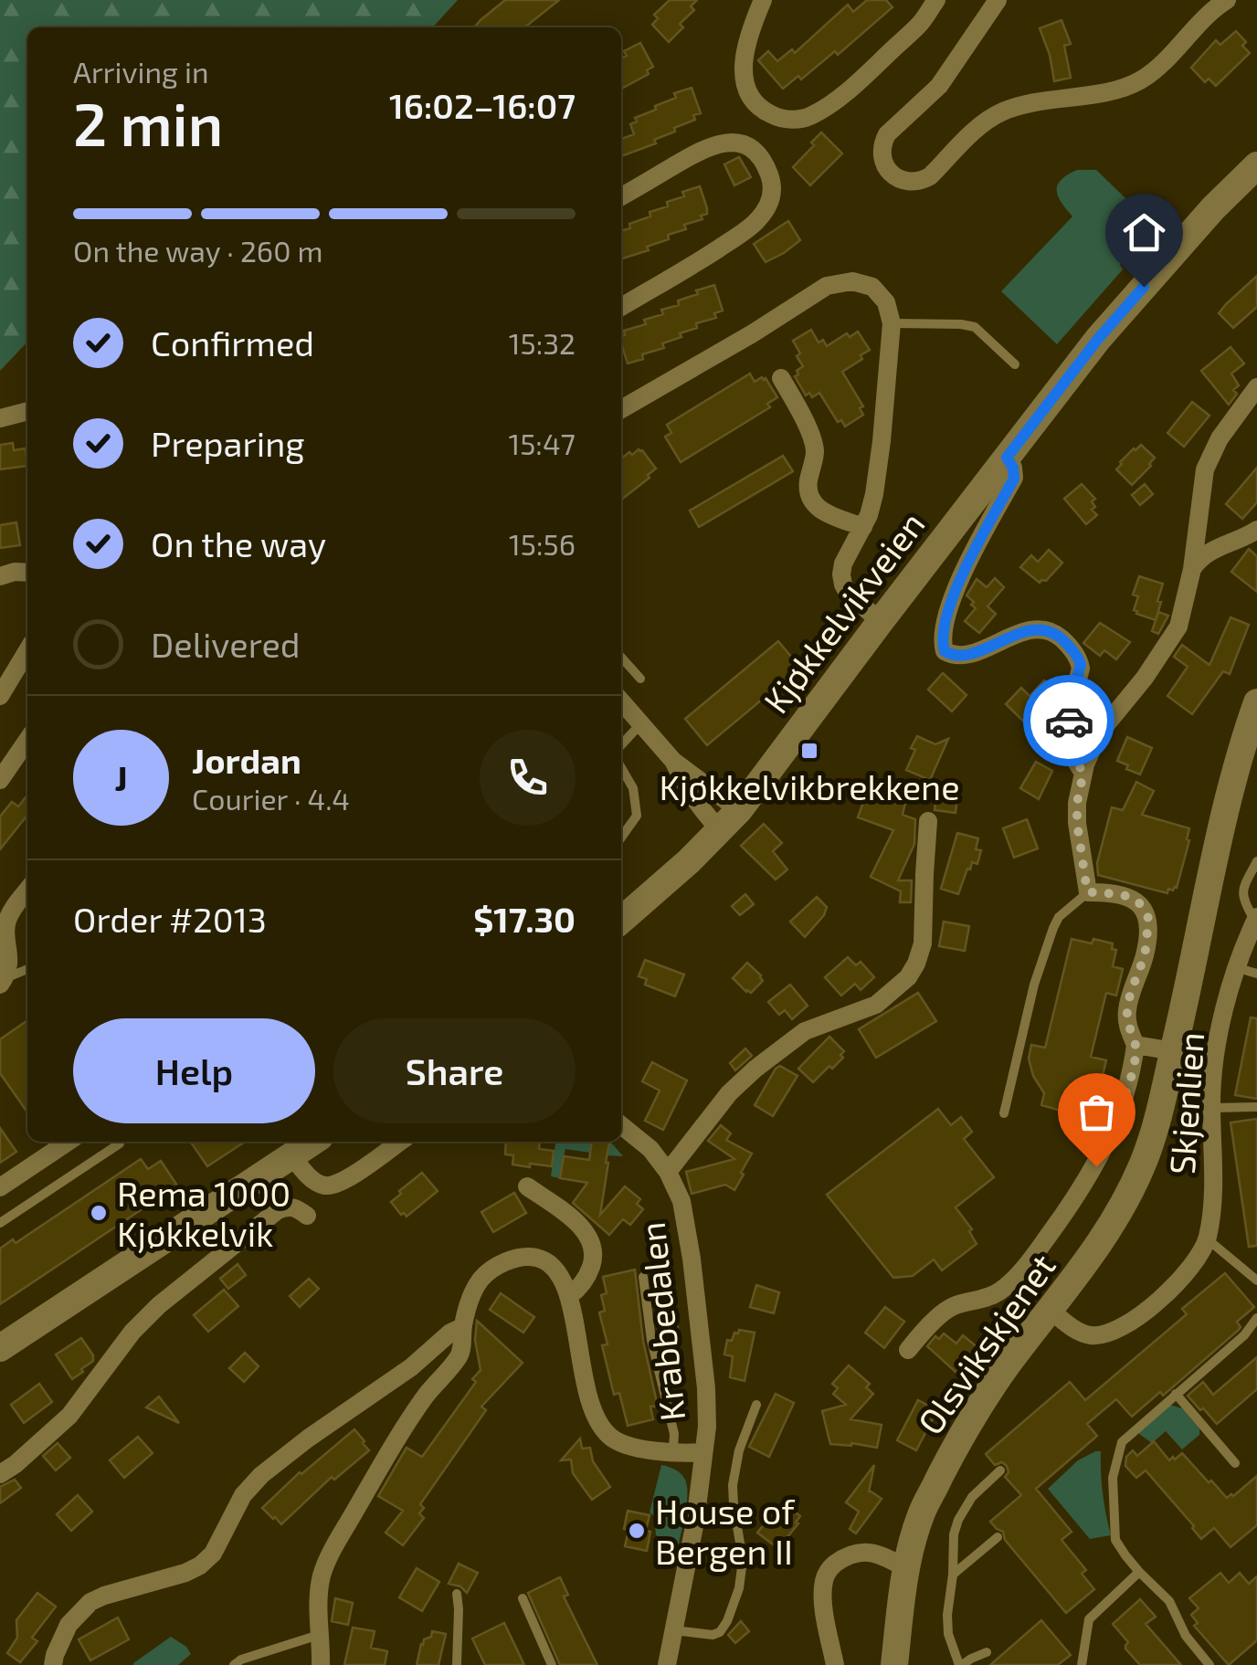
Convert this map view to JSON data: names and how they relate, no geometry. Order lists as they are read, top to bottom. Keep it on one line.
{"streets":{"main road":["Kjøkkelvikveien","Olsvikskjenet"],"street":["Skjenlien","Krabbedalen"]},"crossings":[["Skjenlien","Olsvikskjenet"]],"places":{"transit":["Kjøkkelvikbrekkene"],"other":["Rema 1000 Kjøkkelvik","House of Bergen II"]},"page":{"heading":["2 min","Arriving in","16:02–16:07"],"panel":["Jordan","Courier · 4.4","Order #2013","$17.30"],"bar":"On the way · 260 m","list":[["Confirmed","15:32"],["Preparing","15:47"],["On the way","15:56"],"Delivered"],"round":"J","buttons":["Help","Share"]}}
